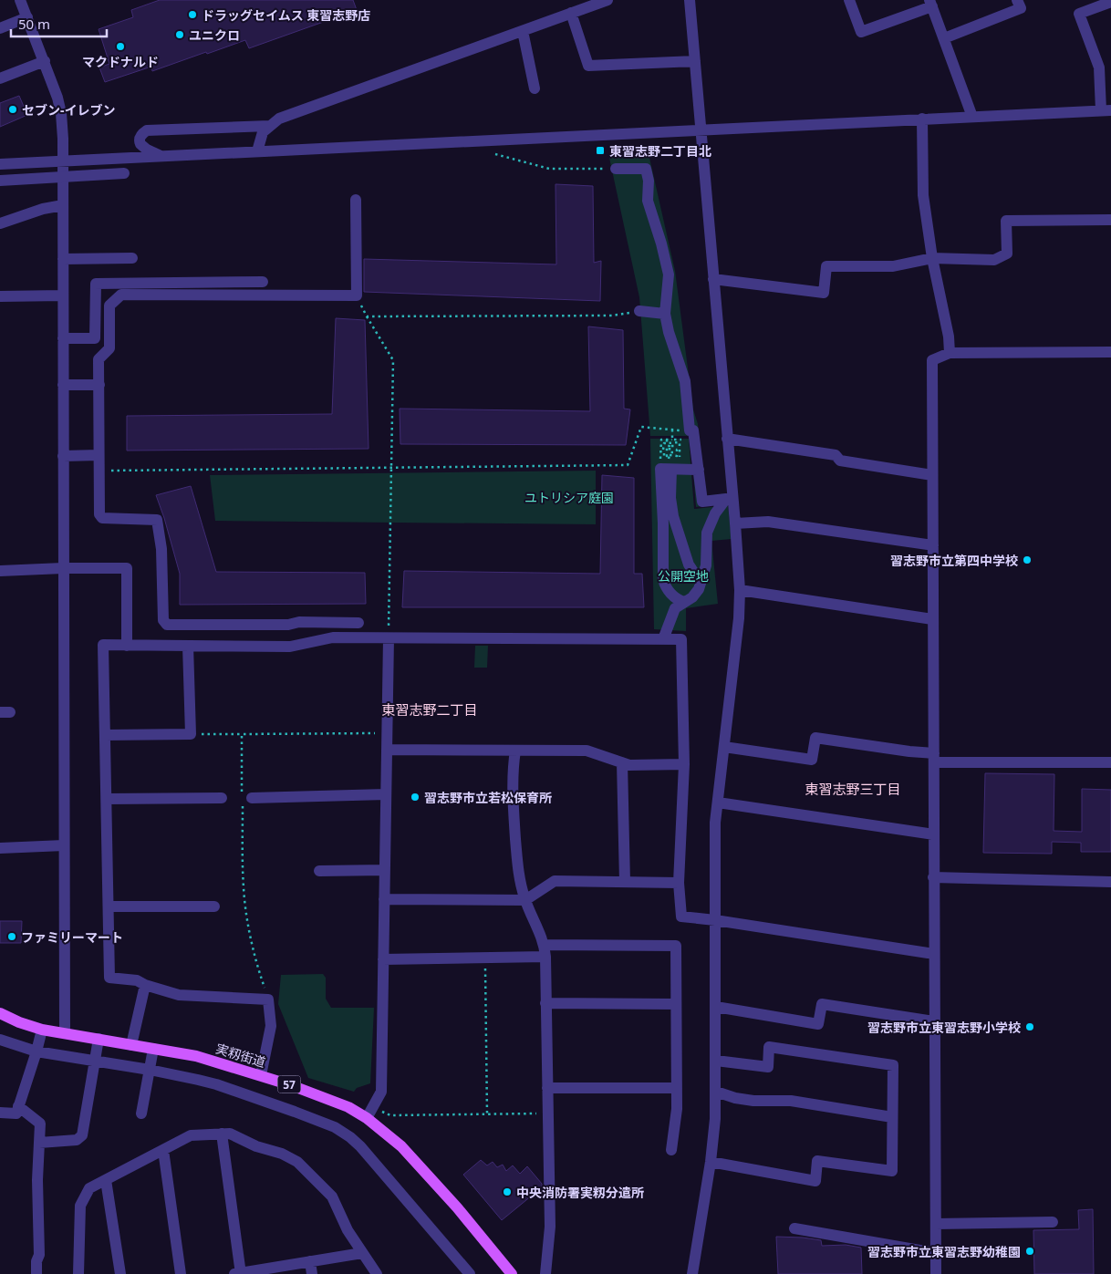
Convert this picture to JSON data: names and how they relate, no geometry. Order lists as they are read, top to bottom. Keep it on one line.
{"streets":{"main road":["実籾街道","57"]},"districts":["東習志野二丁目","東習志野三丁目"],"parks":["ユトリシア庭園","公開空地"],"places":{"other":["ドラッグセイムス 東習志野店","ユニクロ","マクドナルド","セブン-イレブン","習志野市立第四中学校","習志野市立若松保育所","ファミリーマート","習志野市立東習志野小学校","中央消防署実籾分遣所","習志野市立東習志野幼稚園"],"transit":["東習志野二丁目北"]},"scale_bar":"50 m"}
